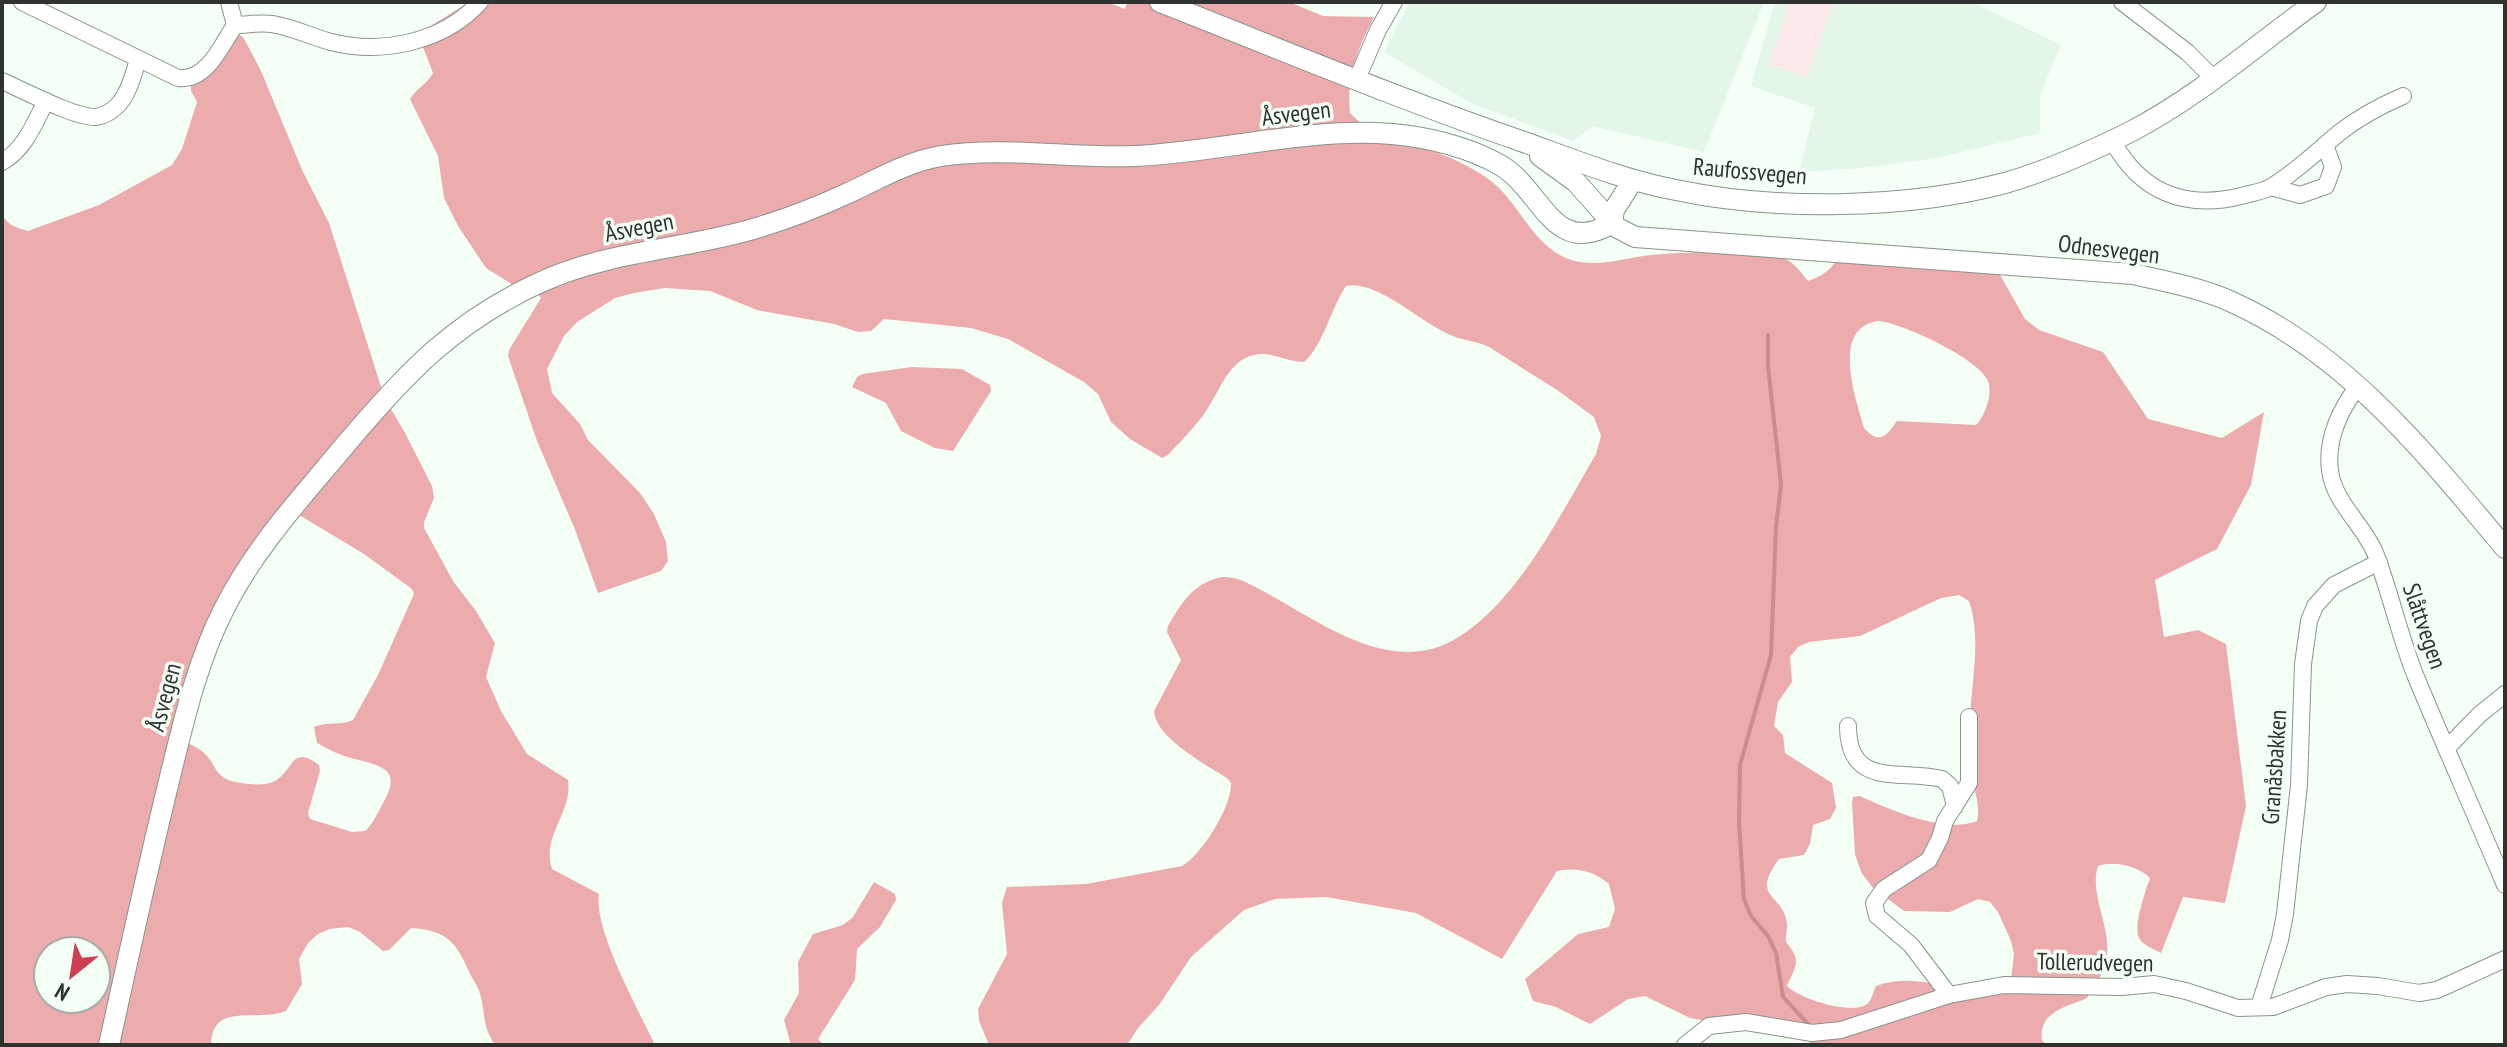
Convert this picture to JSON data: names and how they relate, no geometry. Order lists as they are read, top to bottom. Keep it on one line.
{"streets":{"main road":["Åsvegen","Raufossvegen","Odnesvegen"],"street":["Slåttvegen","Granåsbakken","Tollerudvegen"]},"crossings":[["Åsvegen","Odnesvegen"],["Odnesvegen","Slåttvegen"],["Slåttvegen","Granåsbakken"],["Granåsbakken","Tollerudvegen"]],"north":"bottom left"}
